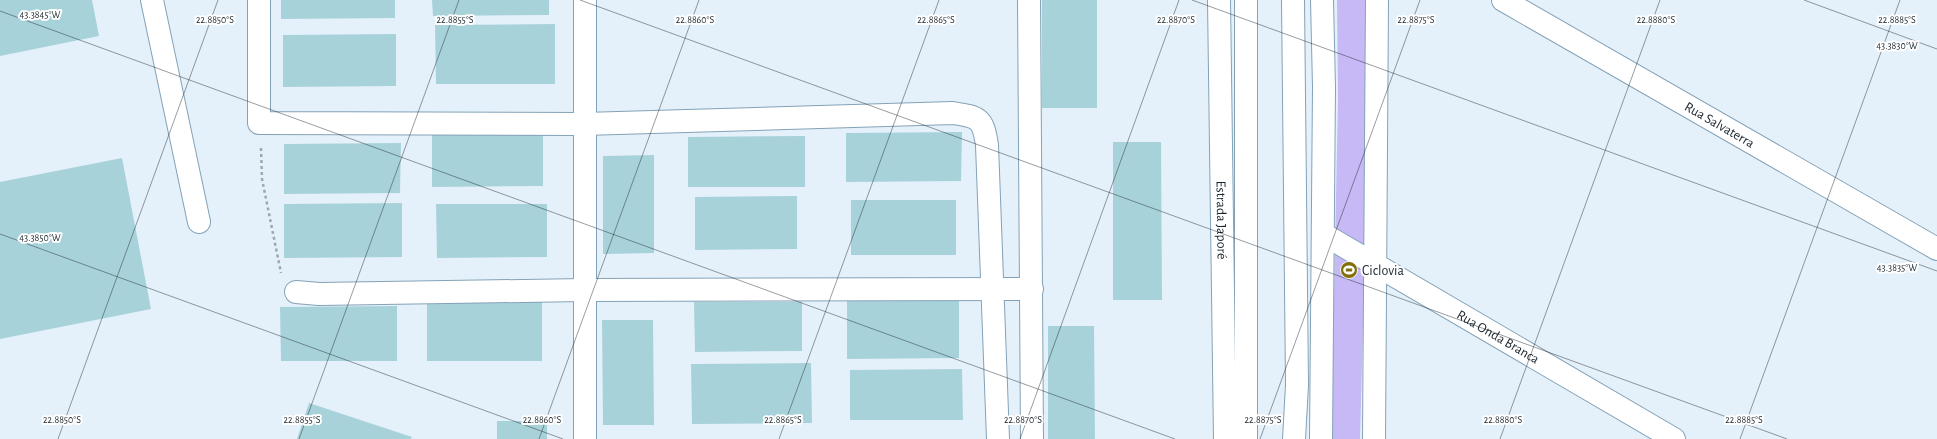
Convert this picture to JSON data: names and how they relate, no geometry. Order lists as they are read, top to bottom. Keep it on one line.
{"streets":{"street":["Rua Salvaterra","Estrada Japoré","Rua Onda Branca"]},"places":{"sports":["Ciclovia"]},"coordinates":["43.3845°W","22.8850°S","22.8855°S","22.8860°S","22.8865°S","22.8870°S","22.8875°S","22.8880°S","22.8885°S","43.3830°W","43.3850°W","43.3835°W"]}
